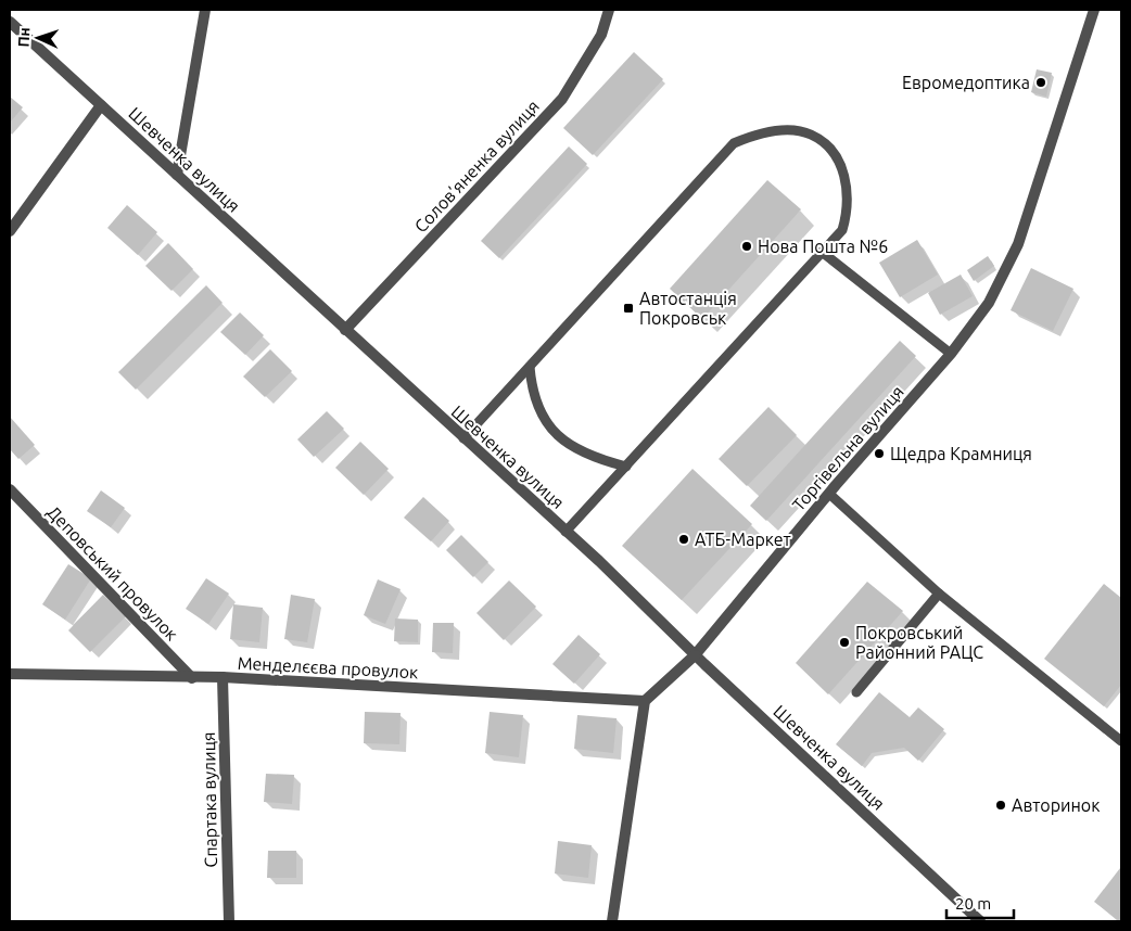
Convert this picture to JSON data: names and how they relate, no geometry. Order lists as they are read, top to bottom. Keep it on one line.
{"streets":{"street":["Шевченка вулиця","Солов’яненка вулиця","Торгівельна вулиця","Деповський провулок","Менделєєва провулок","Спартака вулиця"]},"crossings":[["Шевченка вулиця","Солов’яненка вулиця"],["Шевченка вулиця","Торгівельна вулиця"],["Торгівельна вулиця","Менделєєва провулок"],["Деповський провулок","Менделєєва провулок"],["Менделєєва провулок","Спартака вулиця"]],"places":{"other":["Евромедоптика","Нова Пошта №6","Щедра Крамниця","АТБ-Маркет","Покровський Районний РАЦС","Авторинок"],"transit":["Автостанція Покровськ"]},"scale_bar":"20 m","north":"left"}
